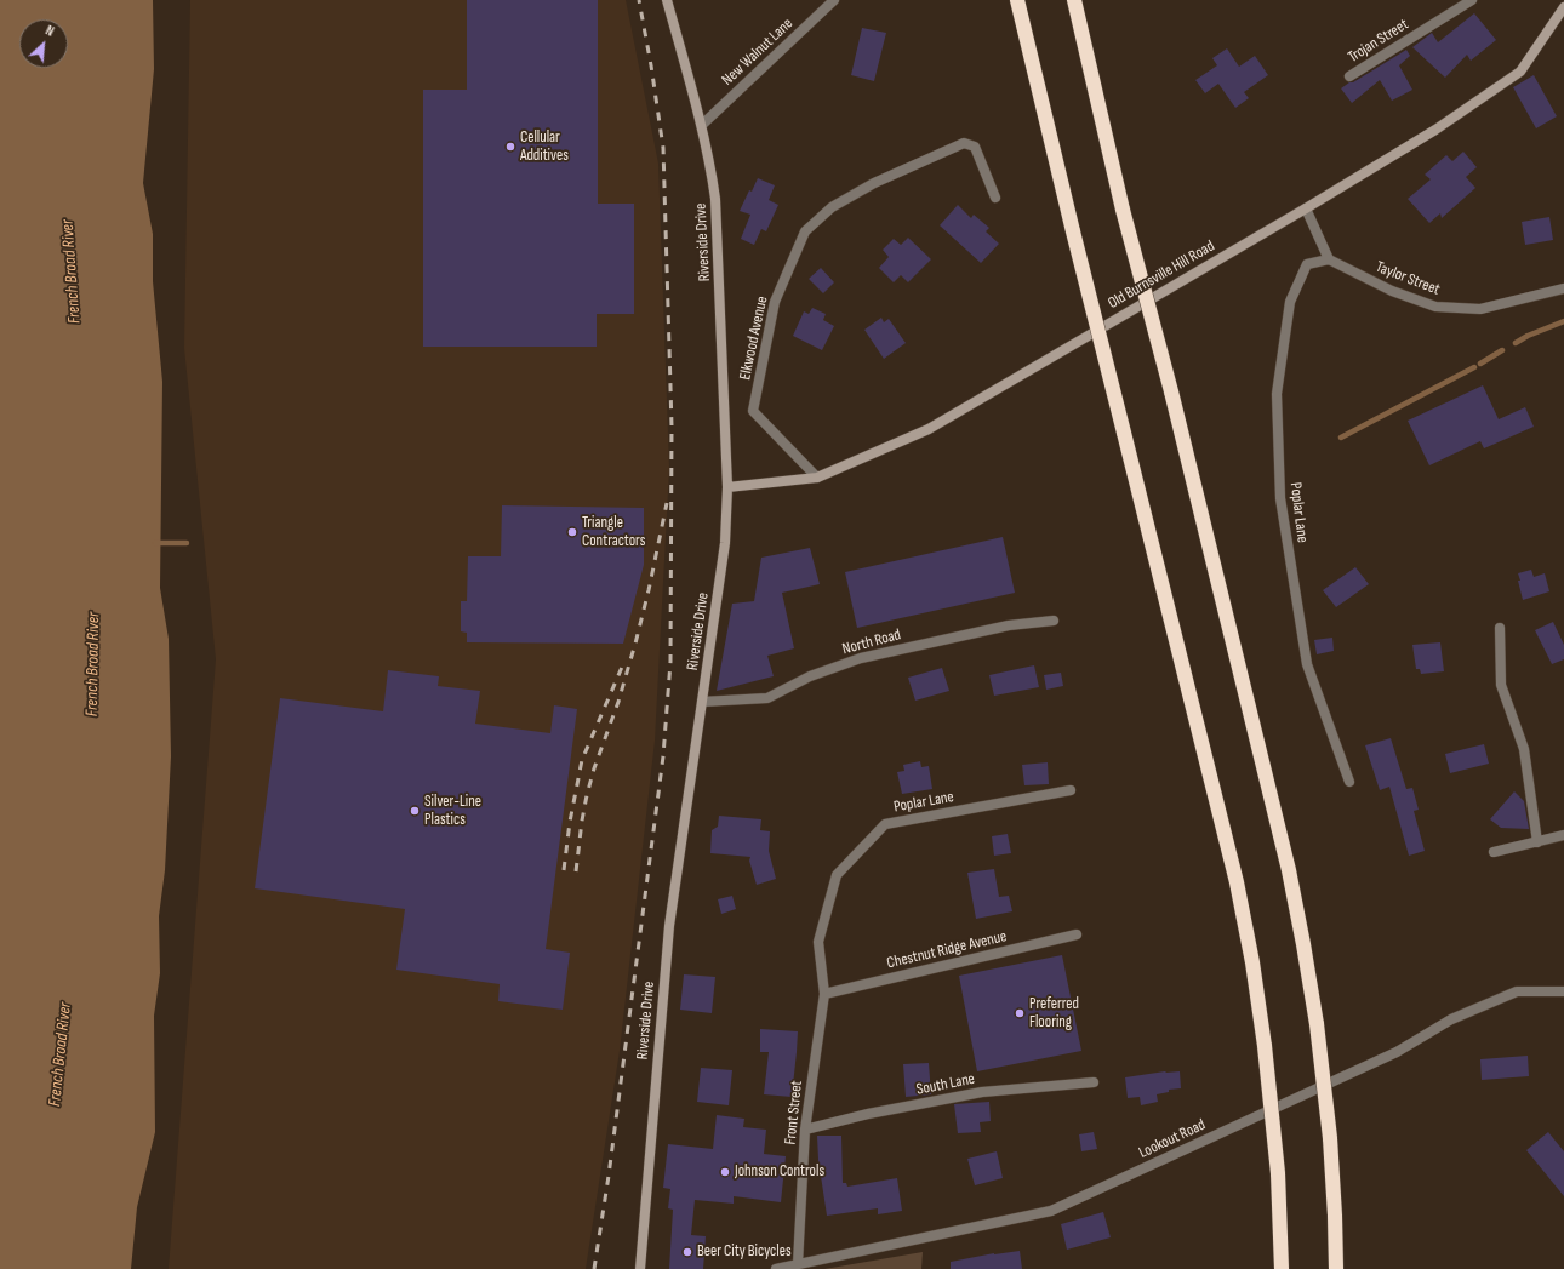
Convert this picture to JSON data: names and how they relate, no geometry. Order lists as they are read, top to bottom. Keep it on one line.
{"streets":{"main road":["Riverside Drive","Old Burnsville Hill Road"],"street":["Trojan Street","New Walnut Lane","Taylor Street","Elkwood Avenue","Poplar Lane","North Road","Chestnut Ridge Avenue","South Lane","Front Street","Lookout Road"]},"crossings":[["New Walnut Lane","Riverside Drive"],["Riverside Drive","Old Burnsville Hill Road"],["Riverside Drive","North Road"],["Old Burnsville Hill Road","Elkwood Avenue"],["Taylor Street","Poplar Lane"],["Poplar Lane","Chestnut Ridge Avenue"],["Poplar Lane","Front Street"],["Chestnut Ridge Avenue","Front Street"],["South Lane","Front Street"],["Front Street","Lookout Road"]],"water":["French Broad River"],"places":["Cellular Additives","Triangle Contractors","Silver-Line Plastics","Preferred Flooring","Johnson Controls","Beer City Bicycles"],"north":"top right"}
